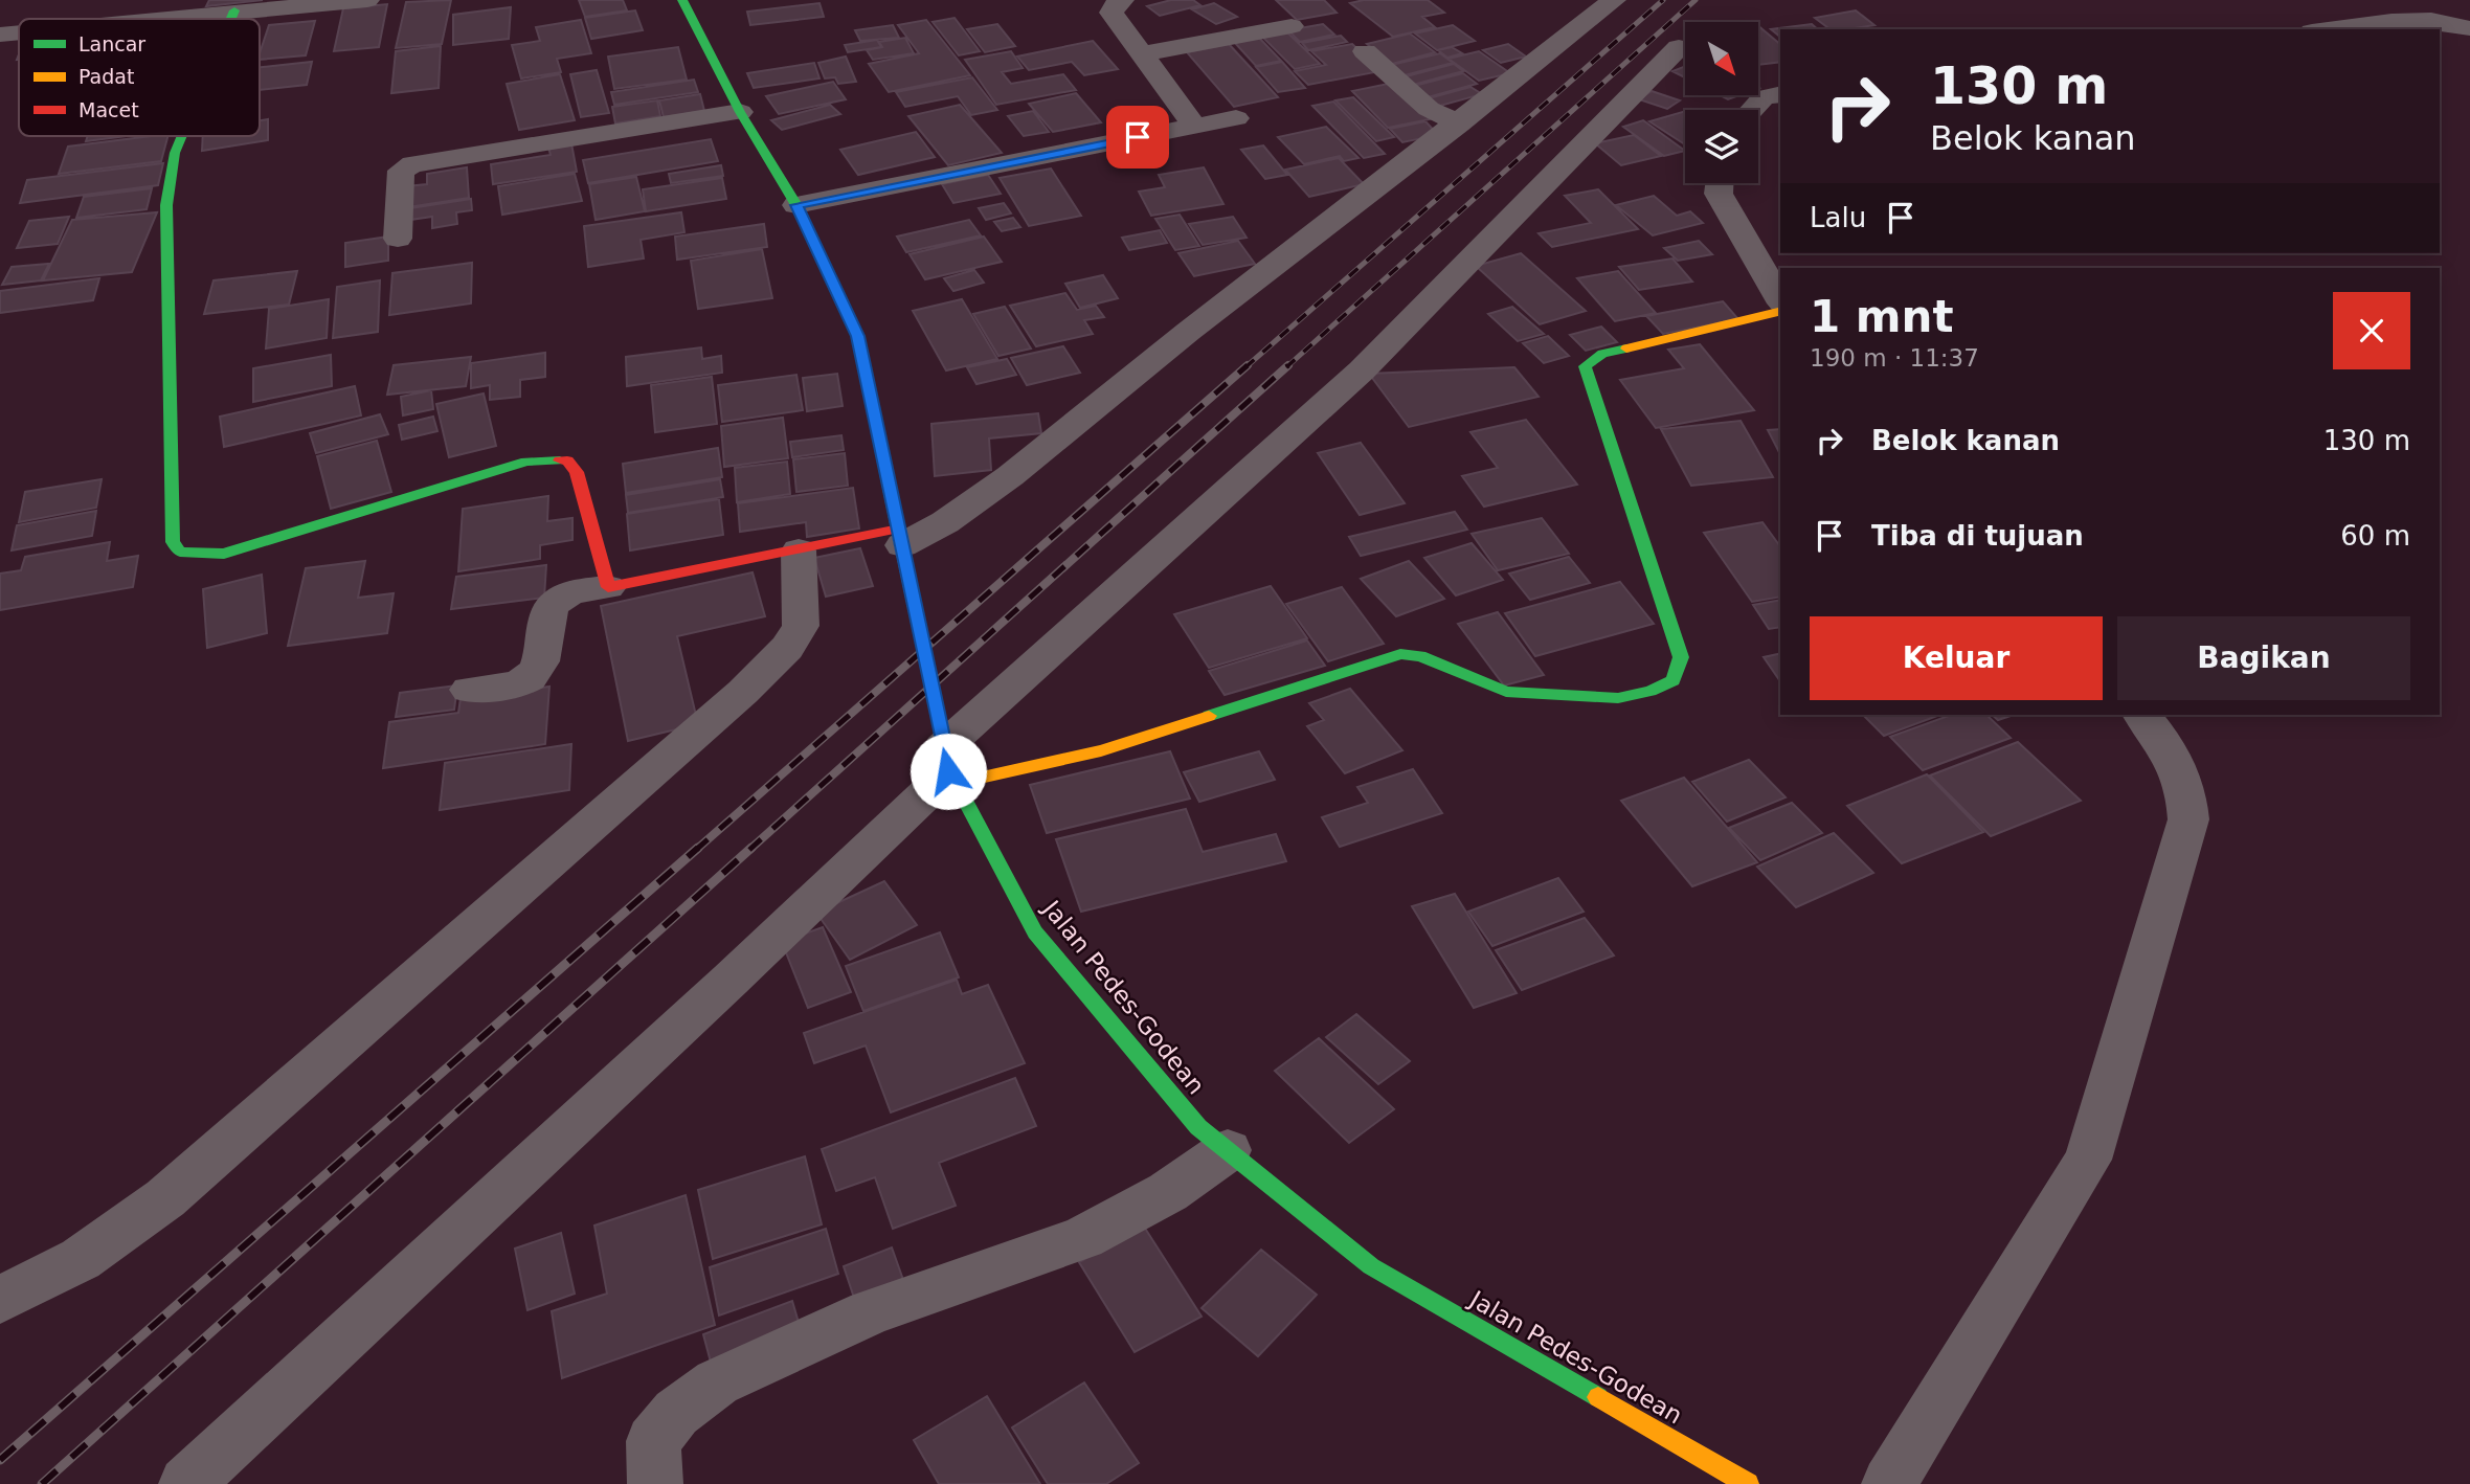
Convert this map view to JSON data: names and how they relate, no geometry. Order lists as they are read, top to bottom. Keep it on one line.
{"streets":{"street":["Jalan Pedes-Godean"]},"legend":["Lancar","Padat","Macet"],"north":"bottom right","page":{"turn":["130 m","Belok kanan"],"then":"Lalu","heading":["1 mnt","190 m · 11:37"],"list":[{"name":"Belok kanan","value":"130 m"},{"name":"Tiba di tujuan","value":"60 m"}],"buttons":["Keluar","Bagikan"]}}
